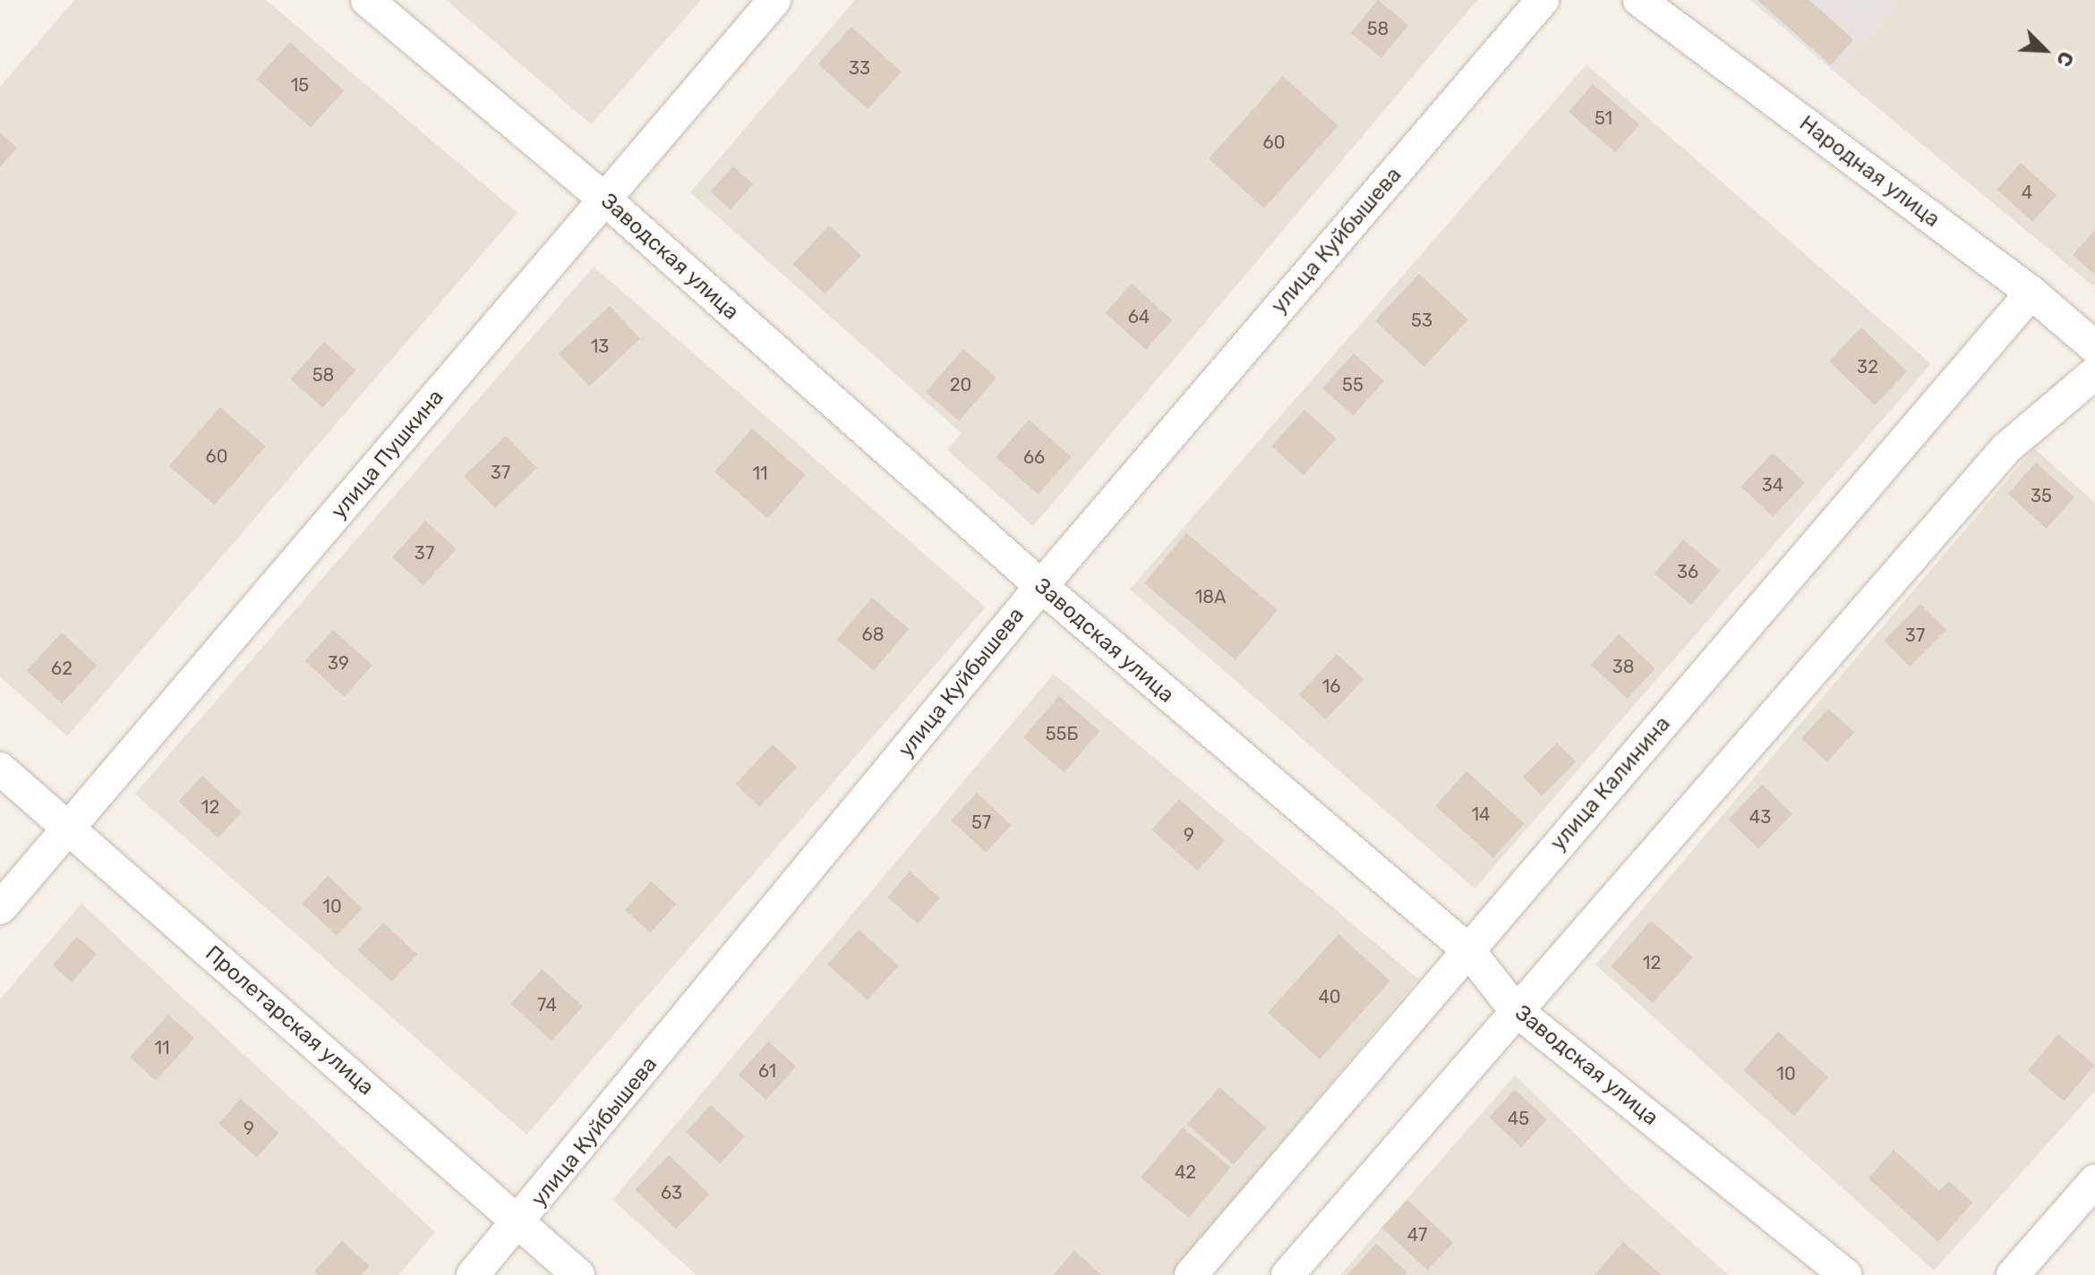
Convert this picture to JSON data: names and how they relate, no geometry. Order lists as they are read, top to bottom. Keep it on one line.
{"streets":{"street":["Народная улица","улица Куйбышева","Заводская улица","улица Пушкина","улица Калинина","Пролетарская улица"]},"crossings":[["Народная улица","улица Калинина"],["улица Куйбышева","Заводская улица"],["улица Куйбышева","Пролетарская улица"],["Заводская улица","улица Пушкина"],["Заводская улица","улица Калинина"],["улица Пушкина","Пролетарская улица"]],"house_numbers":["58","33","15","51","60","4","64","53","13","32","58","20","55","60","66","37","11","34","35","37","36","18А","68","37","39","38","62","16","55Б","12","14","43","57","9","10","12","40","74","11","61","10","45","9","42","63","47"],"north":"bottom right"}
